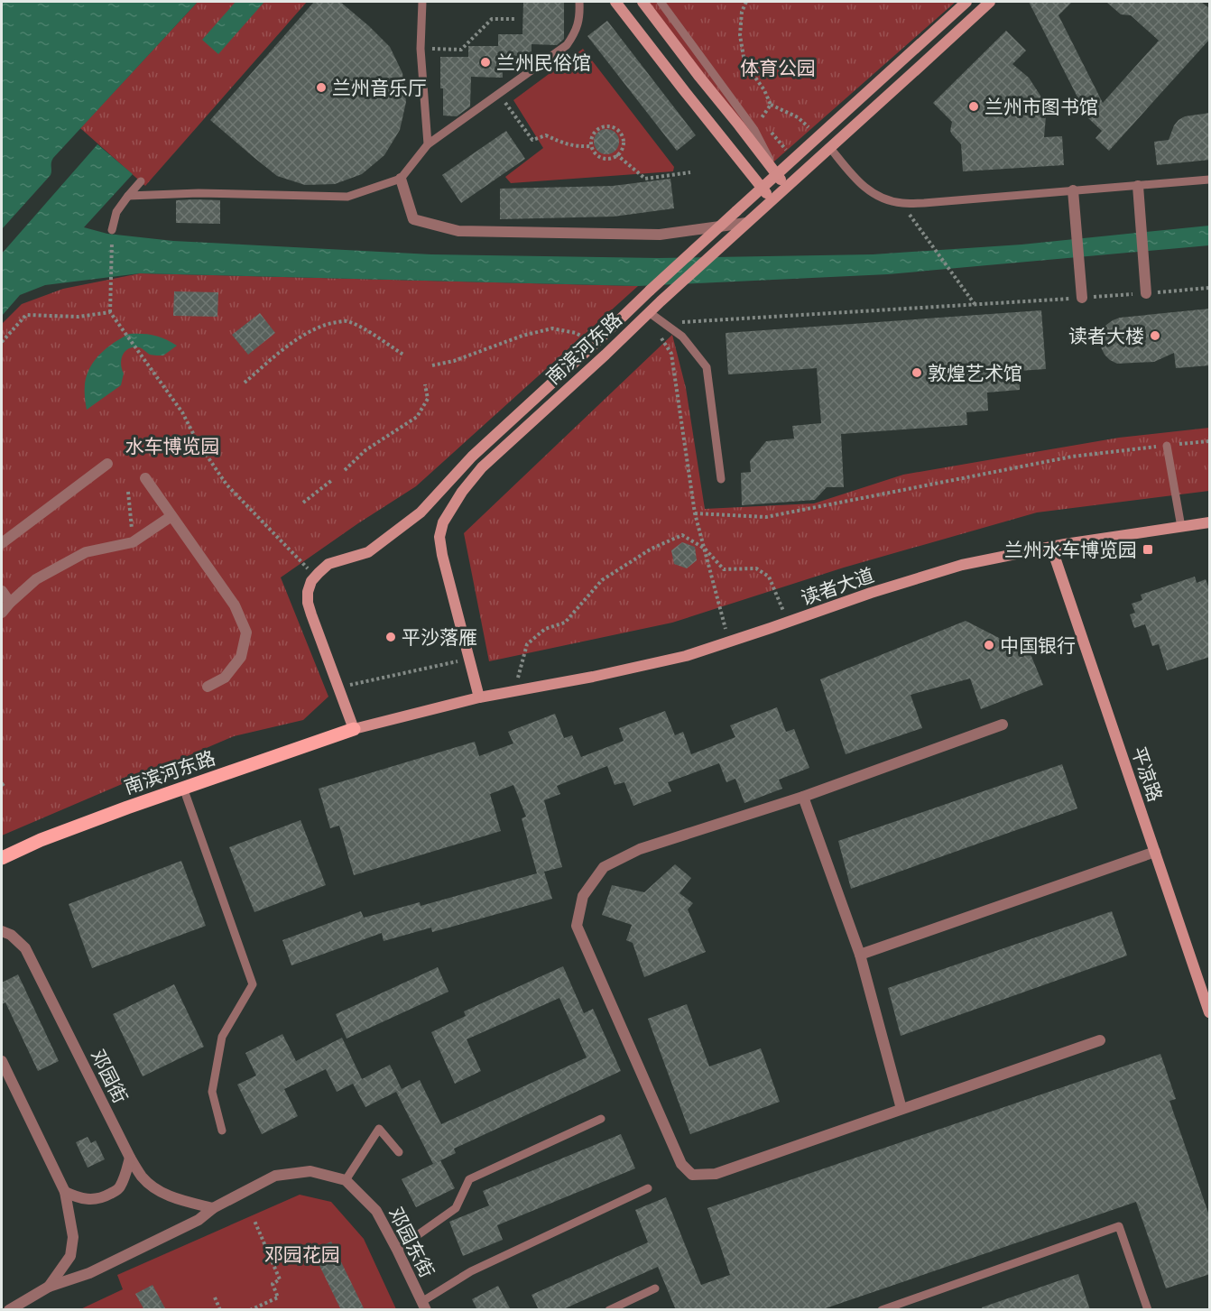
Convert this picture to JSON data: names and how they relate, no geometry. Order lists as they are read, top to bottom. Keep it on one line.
{"streets":{"main road":["南滨河东路","读者大道","平凉路"],"street":["邓园街","邓园东街"]},"crossings":[["南滨河东路","读者大道"],["读者大道","平凉路"]],"parks":["体育公园","水车博览园","邓园花园"],"places":{"other":["兰州民俗馆","兰州音乐厅","兰州市图书馆","读者大楼","敦煌艺术馆","平沙落雁","中国银行"],"transit":["兰州水车博览园"]}}
